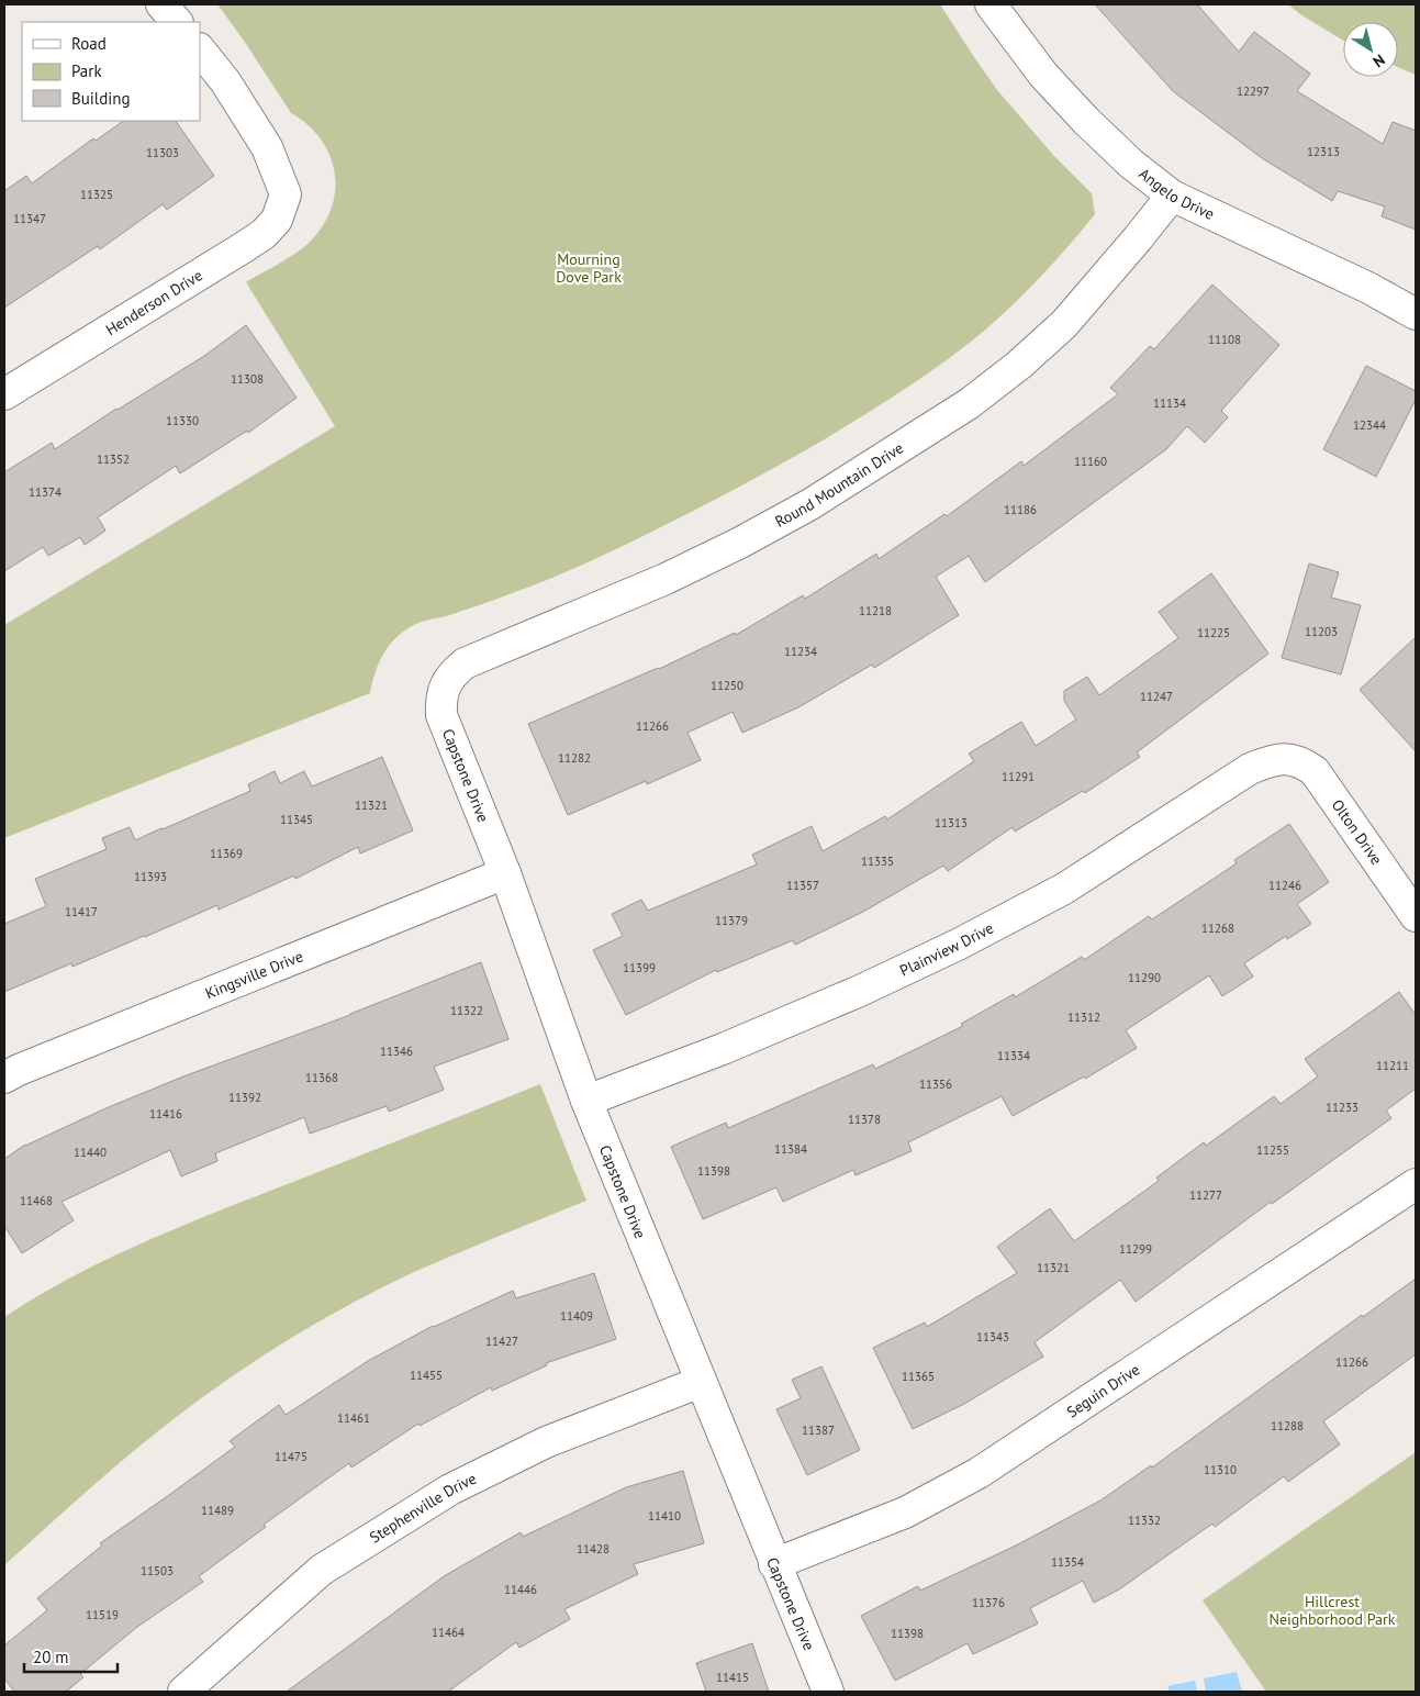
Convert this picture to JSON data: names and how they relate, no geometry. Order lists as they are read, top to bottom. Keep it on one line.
{"streets":{"street":["Angelo Drive","Henderson Drive","Round Mountain Drive","Capstone Drive","Olton Drive","Plainview Drive","Kingsville Drive","Seguin Drive","Stephenville Drive"]},"crossings":[["Angelo Drive","Round Mountain Drive"],["Round Mountain Drive","Capstone Drive"],["Capstone Drive","Plainview Drive"],["Capstone Drive","Kingsville Drive"],["Capstone Drive","Seguin Drive"],["Capstone Drive","Stephenville Drive"],["Olton Drive","Plainview Drive"]],"parks":["Mourning Dove Park","Hillcrest Neighborhood Park"],"house_numbers":["12297","12313","11303","11325","11347","11108","11308","11134","11330","12344","11352","11160","11374","11186","11218","11203","11225","11234","11250","11247","11266","11282","11291","11321","11345","11313","11369","11335","11393","11357","11246","11417","11379","11268","11399","11290","11322","11312","11346","11334","11211","11368","11356","11392","11233","11416","11378","11384","11255","11440","11398","11277","11468","11299","11321","11409","11343","11427","11266","11455","11365","11461","11288","11387","11475","11310","11489","11410","11332","11428","11354","11503","11446","11376","11519","11464","11398","11415"],"legend":["Road","Park","Building"],"scale_bar":"20 m","north":"bottom right"}
